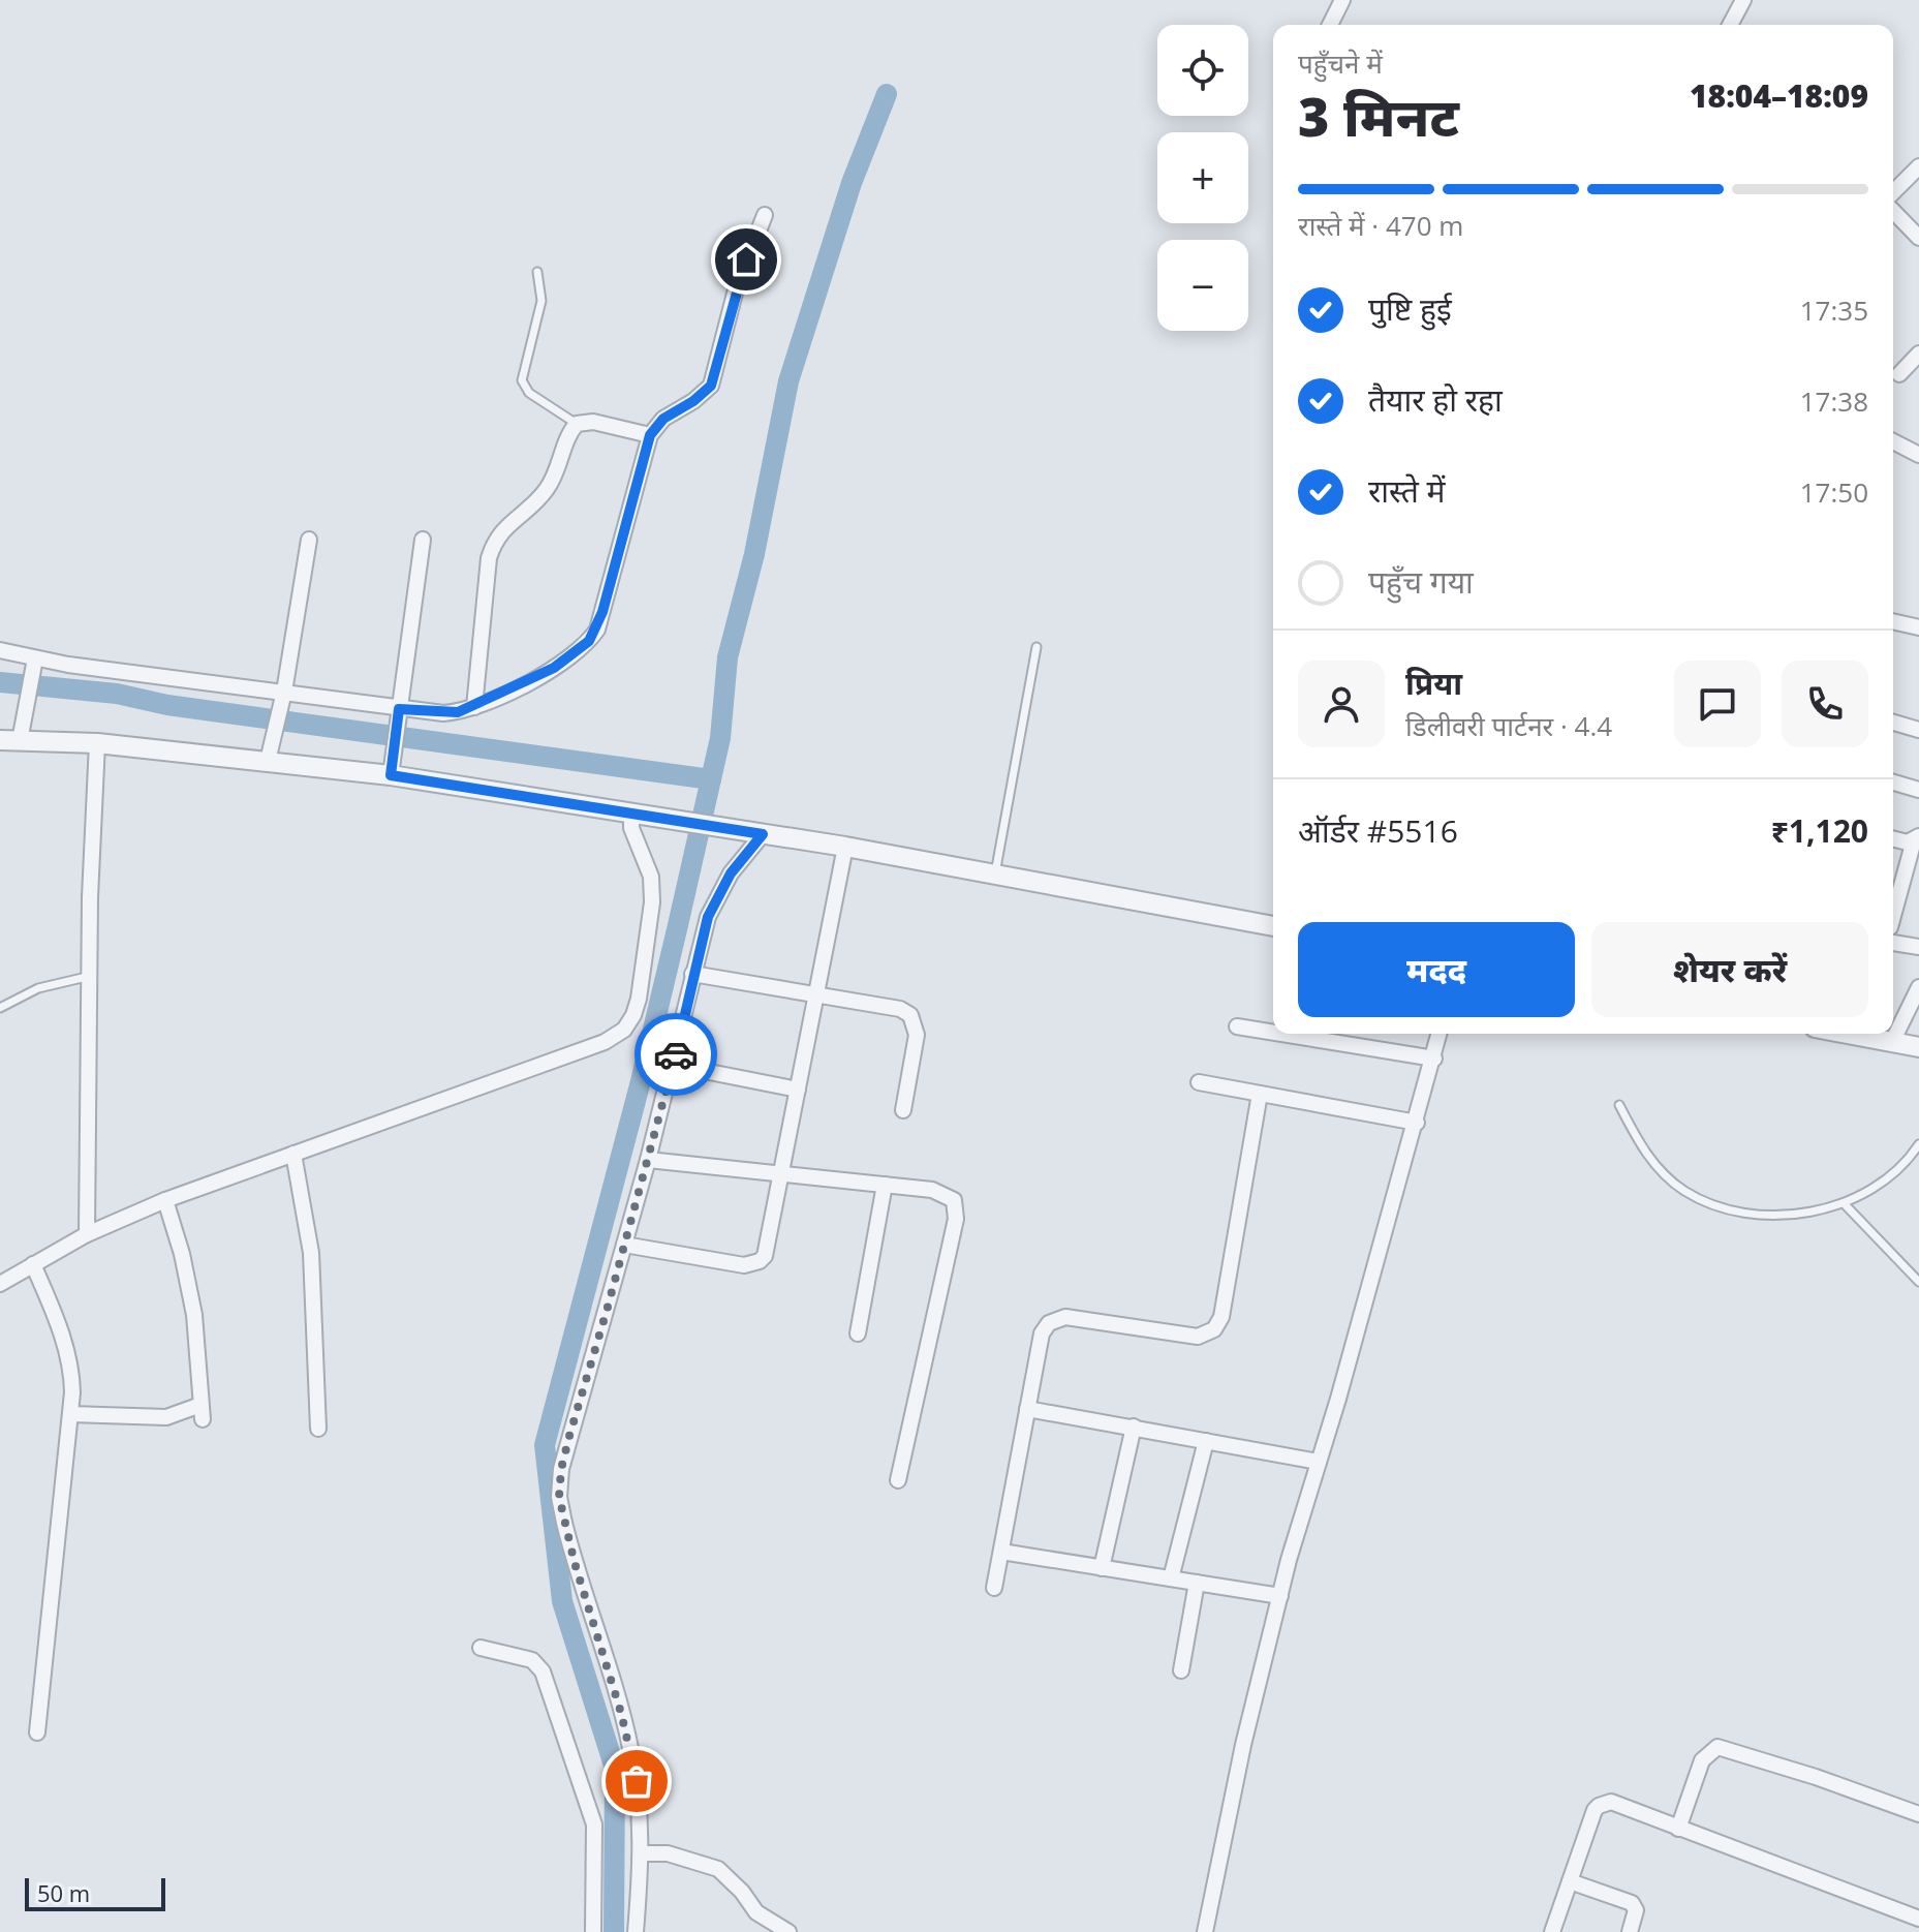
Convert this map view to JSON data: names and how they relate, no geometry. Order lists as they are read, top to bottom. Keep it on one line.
{"scale_bar":"50 m","page":{"map_buttons":["+","−"],"heading":["3 मिनट","पहुँचने में","18:04–18:09"],"panel":["प्रिया","डिलीवरी पार्टनर · 4.4","ऑर्डर #5516","₹1,120"],"bar":"रास्ते में · 470 m","list":[["पुष्टि हुई","17:35"],["तैयार हो रहा","17:38"],["रास्ते में","17:50"],"पहुँच गया"],"buttons":["मदद","शेयर करें"],"scale":"50 m"}}
